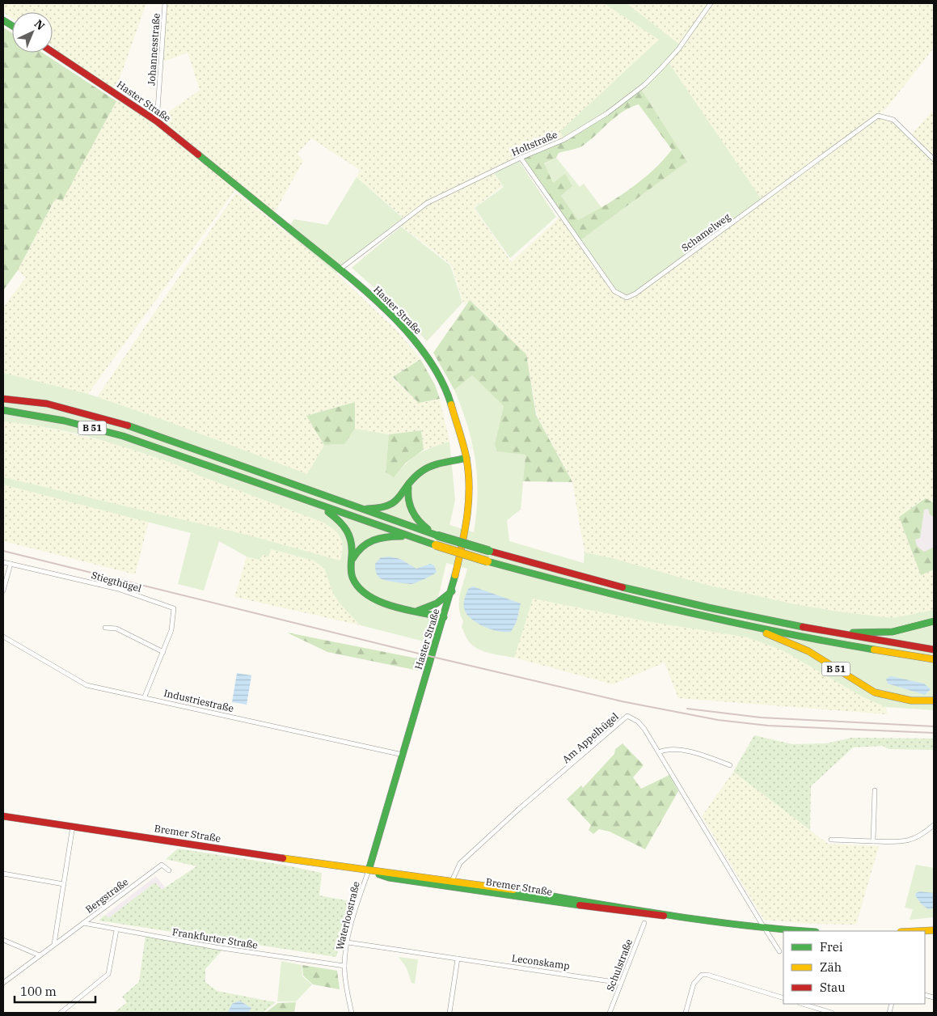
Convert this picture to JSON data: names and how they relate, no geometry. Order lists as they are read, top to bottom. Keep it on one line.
{"streets":{"main road":["Haster Straße","B 51","Bremer Straße"],"street":["Johannesstraße","Holtstraße","Schamelweg","Stiegthügel","Industriestraße","Am Appelhügel","Bergstraße","Waterloostraße","Frankfurter Straße","Leconskamp","Schulstraße"]},"crossings":[["Johannesstraße","Haster Straße"],["Haster Straße","Holtstraße"],["Haster Straße","Industriestraße"],["Haster Straße","Bremer Straße"],["Haster Straße","Waterloostraße"],["Holtstraße","Schamelweg"],["Stiegthügel","Industriestraße"],["Am Appelhügel","Bremer Straße"],["Bremer Straße","Waterloostraße"],["Bergstraße","Frankfurter Straße"],["Waterloostraße","Frankfurter Straße"],["Waterloostraße","Leconskamp"],["Leconskamp","Schulstraße"]],"legend":["Frei","Zäh","Stau"],"scale_bar":"100 m","north":"top right"}
